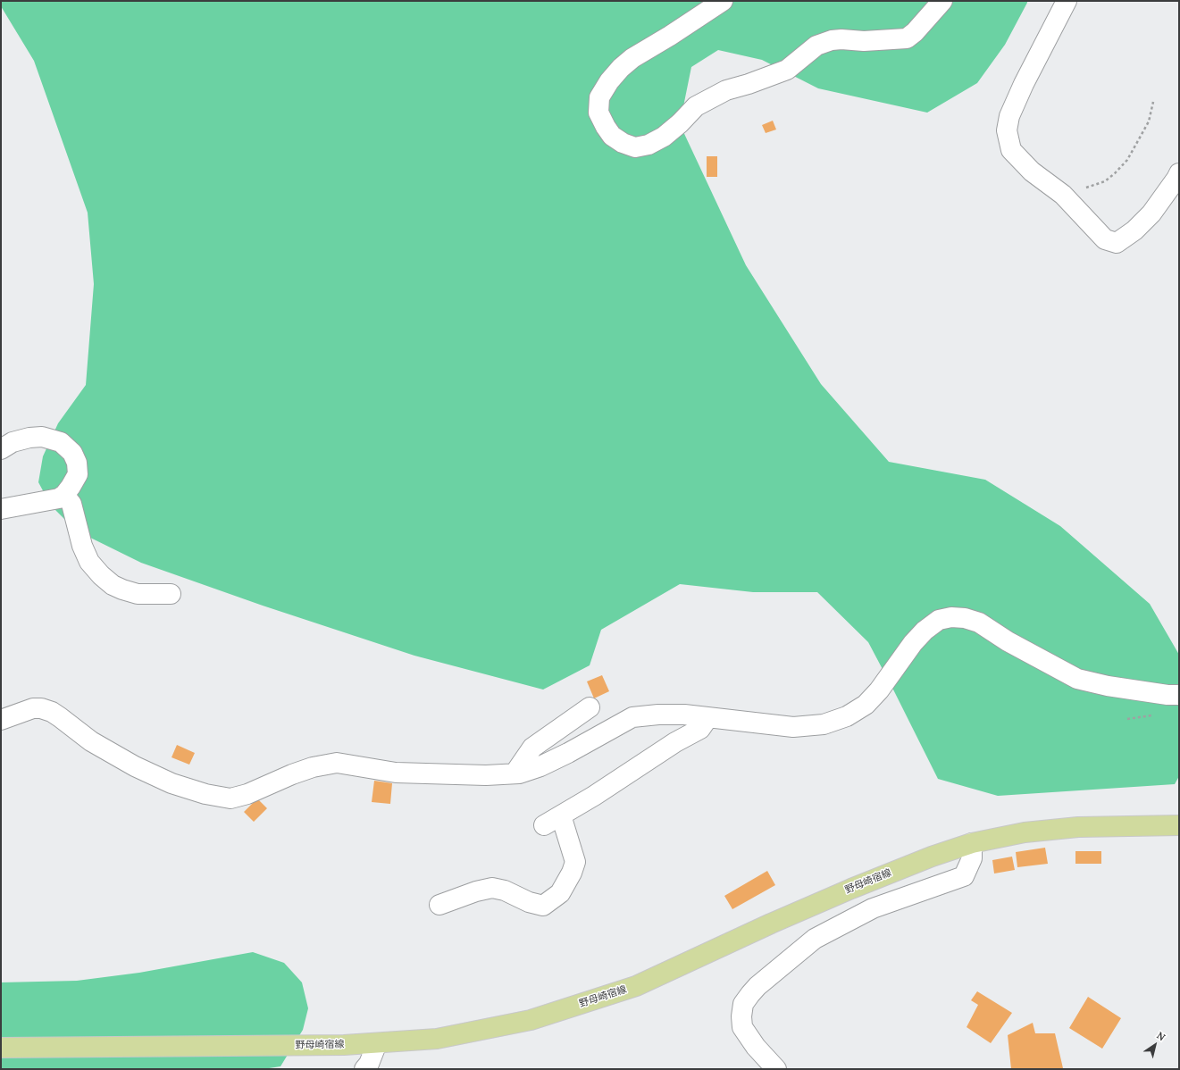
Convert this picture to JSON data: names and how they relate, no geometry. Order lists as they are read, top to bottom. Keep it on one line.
{"streets":{"main road":["野母崎宿線"]},"north":"top right"}
